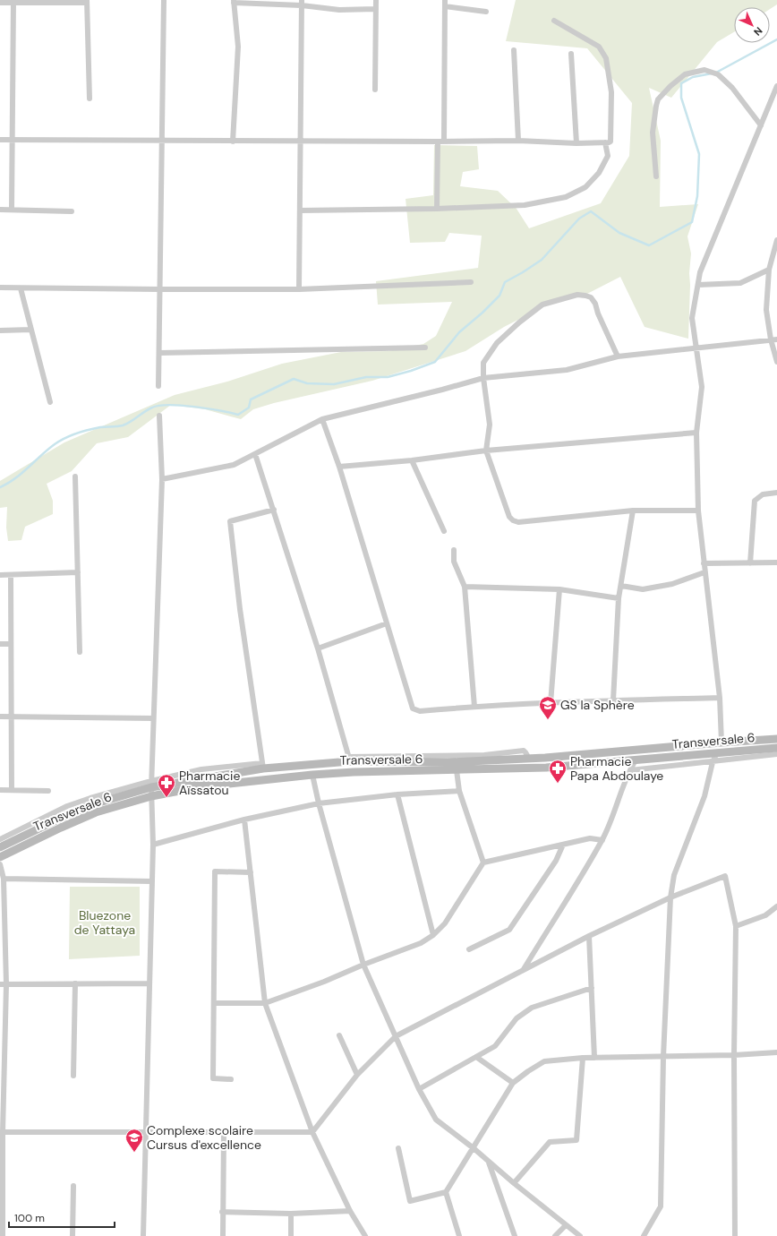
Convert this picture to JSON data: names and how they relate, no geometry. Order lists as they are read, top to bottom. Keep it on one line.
{"streets":{"main road":["Transversale 6"]},"parks":["Bluezone de Yattaya"],"places":{"school or university":["GS la Sphère","Complexe scolaire Cursus d'excellence"],"pharmacy":["Pharmacie Papa Abdoulaye","Pharmacie Aïssatou"]},"scale_bar":"100 m","north":"bottom right"}
